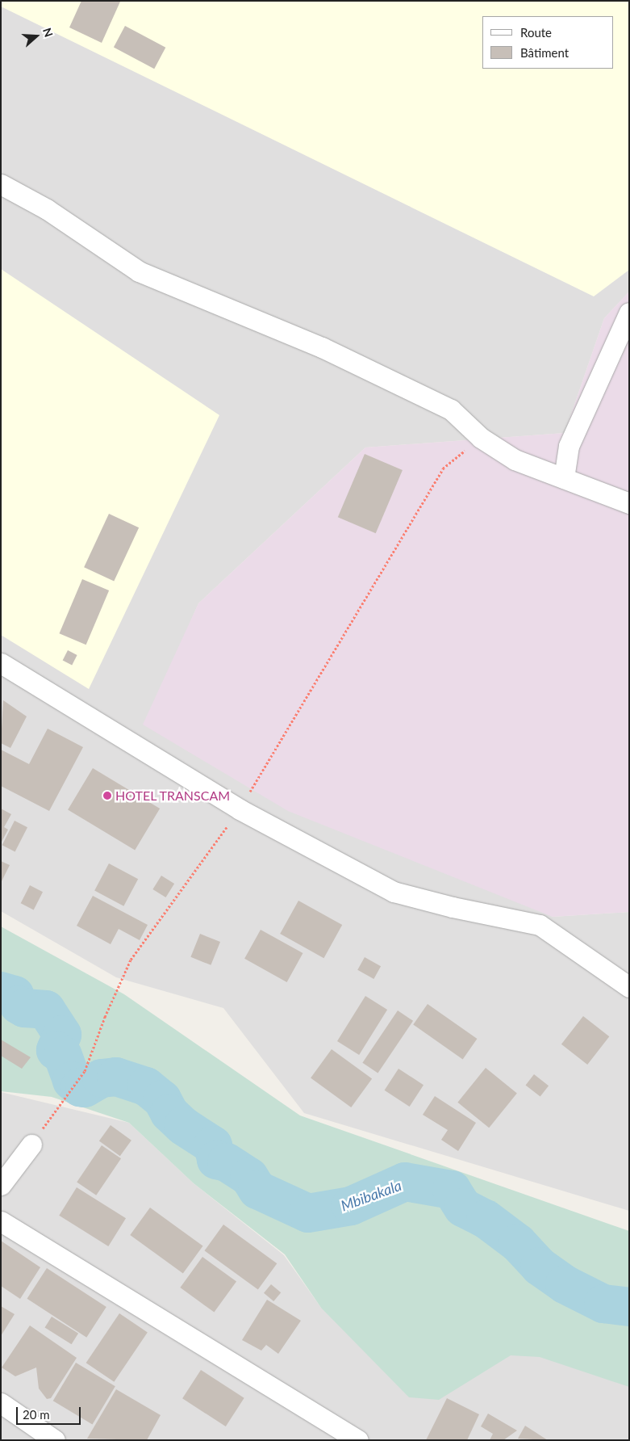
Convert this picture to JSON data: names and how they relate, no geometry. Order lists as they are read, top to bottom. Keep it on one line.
{"water":["Mbibakala"],"places":["HOTEL TRANSCAM"],"legend":["Route","Bâtiment"],"scale_bar":"20 m","north":"right"}
